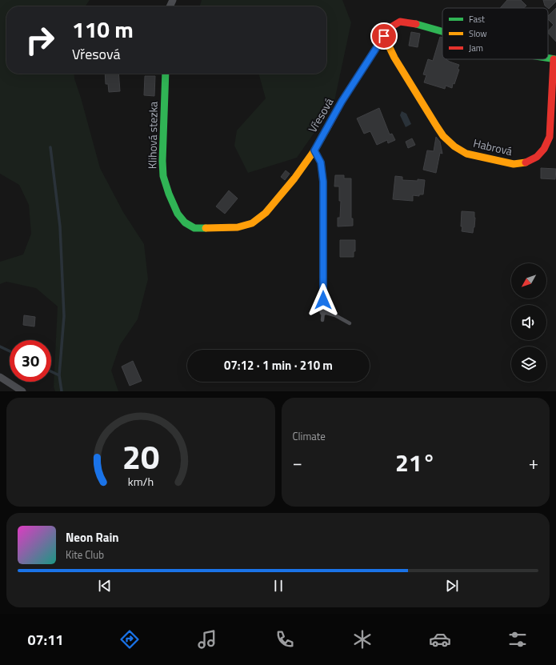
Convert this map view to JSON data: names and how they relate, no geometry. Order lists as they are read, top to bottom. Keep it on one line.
{"streets":{"street":["Vřesová","Klihová stezka","Habrová"]},"crossings":[["Vřesová","Klihová stezka"],["Vřesová","Habrová"]],"legend":["Fast","Slow","Jam"],"north":"bottom left","page":{"turn":["110 m","Vřesová"],"limit":"30","trip":"07:12 · 1 min · 210 m","tile":"Climate","heat":["−","21°","+"],"song":["Neon Rain","Kite Club"],"tabs":"07:11","gauge":["20","km/h"]}}
